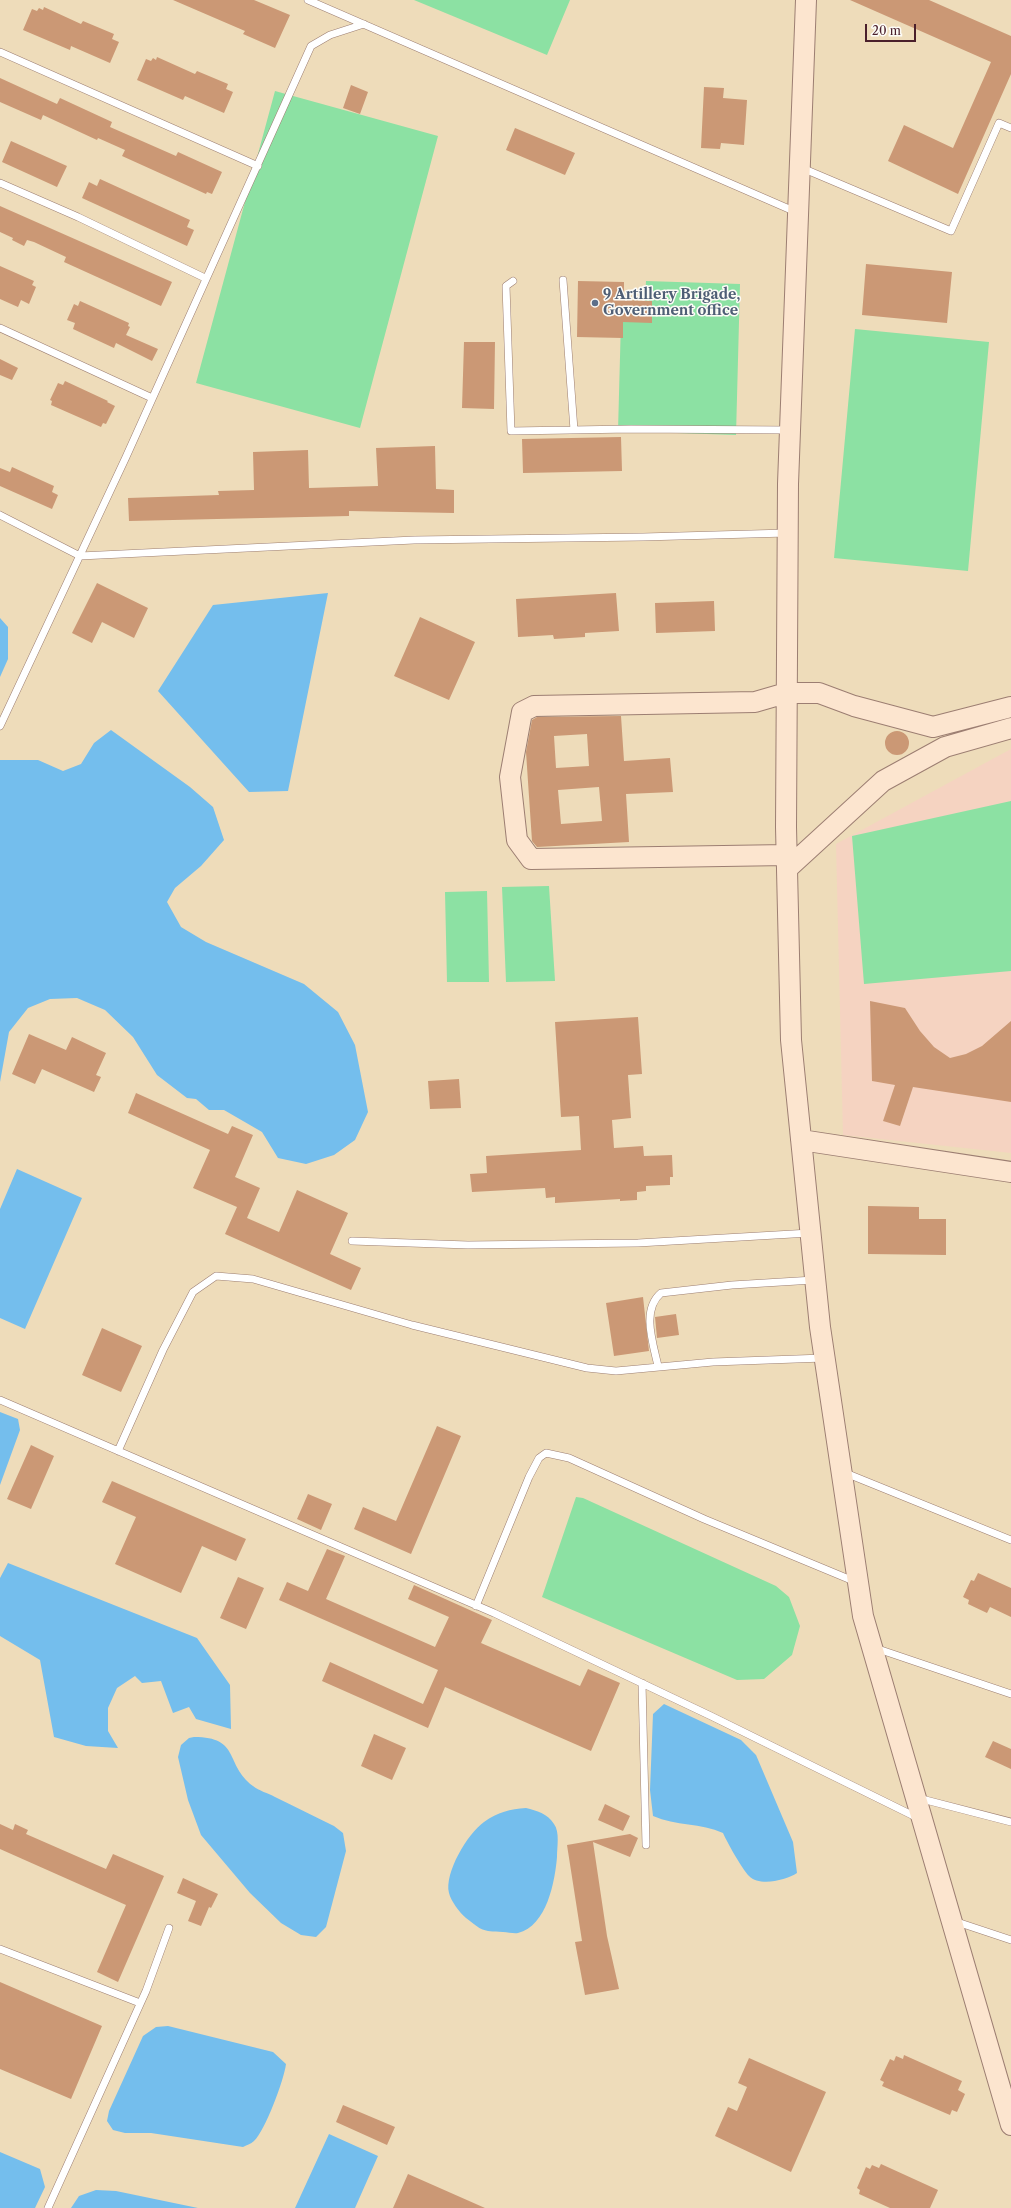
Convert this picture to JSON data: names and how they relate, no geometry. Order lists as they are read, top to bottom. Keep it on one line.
{"places":["9 Artillery Brigade, Government office"],"scale_bar":"20 m"}
